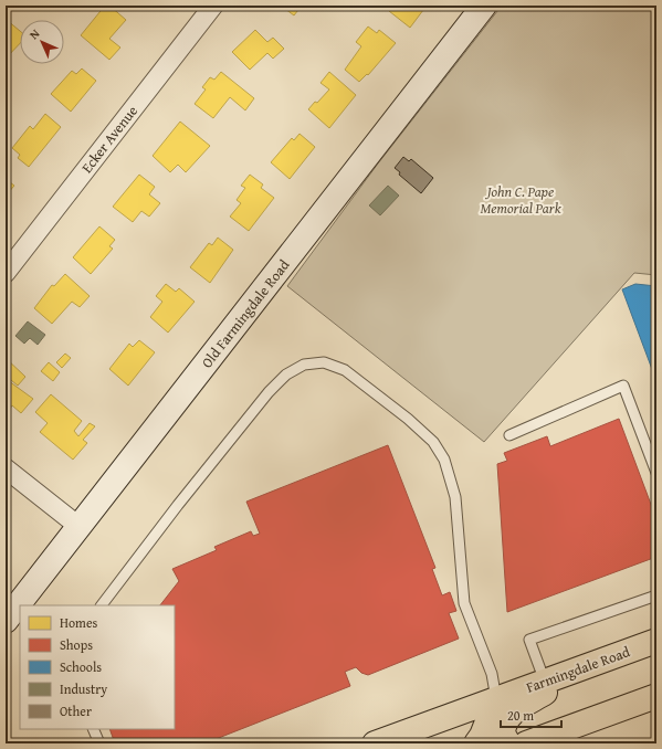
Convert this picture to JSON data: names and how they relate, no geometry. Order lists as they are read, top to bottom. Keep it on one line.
{"streets":{"main road":["Farmingdale Road"],"street":["Ecker Avenue","Old Farmingdale Road"]},"parks":["John C. Pape Memorial Park"],"legend":["Homes","Shops","Schools","Industry","Other"],"scale_bar":"20 m","north":"top left"}
